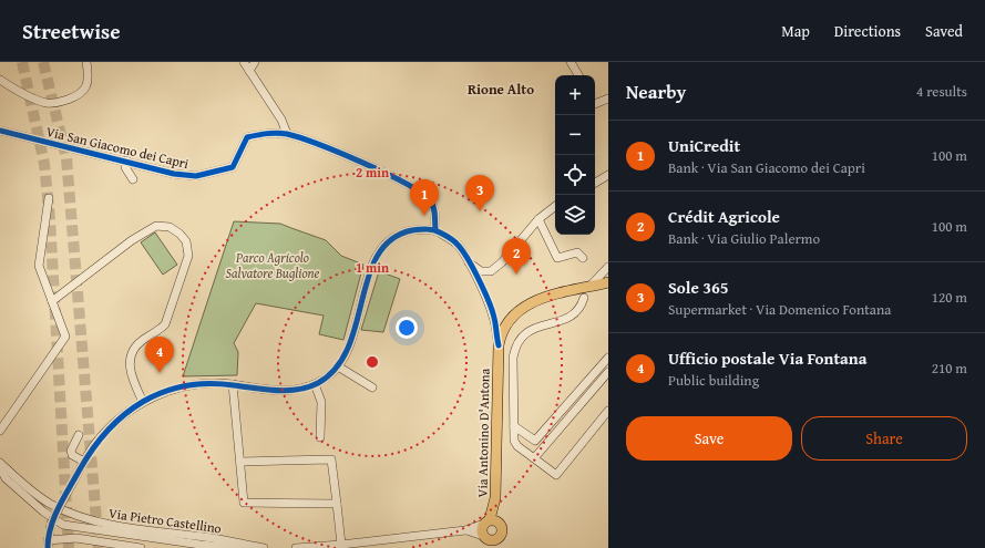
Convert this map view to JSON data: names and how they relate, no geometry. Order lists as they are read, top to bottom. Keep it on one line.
{"streets":{"main road":["Via Antonino D'Antona"],"street":["Via San Giacomo dei Capri","Via Pietro Castellino"]},"districts":["Rione Alto"],"parks":["Parco Agricolo Salvatore Buglione"],"page":{"header":"Streetwise","nav":["Map","Directions","Saved"],"heading":["Nearby","4 results"],"map_buttons":["+","−"],"list":[{"mark":"1","name":"UniCredit","note":"Bank · Via San Giacomo dei Capri","value":"100 m"},{"mark":"2","name":"Crédit Agricole","note":"Bank · Via Giulio Palermo","value":"100 m"},{"mark":"3","name":"Sole 365","note":"Supermarket · Via Domenico Fontana","value":"120 m"},{"mark":"4","name":"Ufficio postale Via Fontana","note":"Public building","value":"210 m"}],"pins":["3","1","2","4"],"buttons":["Save","Share"]},"rings":["2 min","1 min"]}
